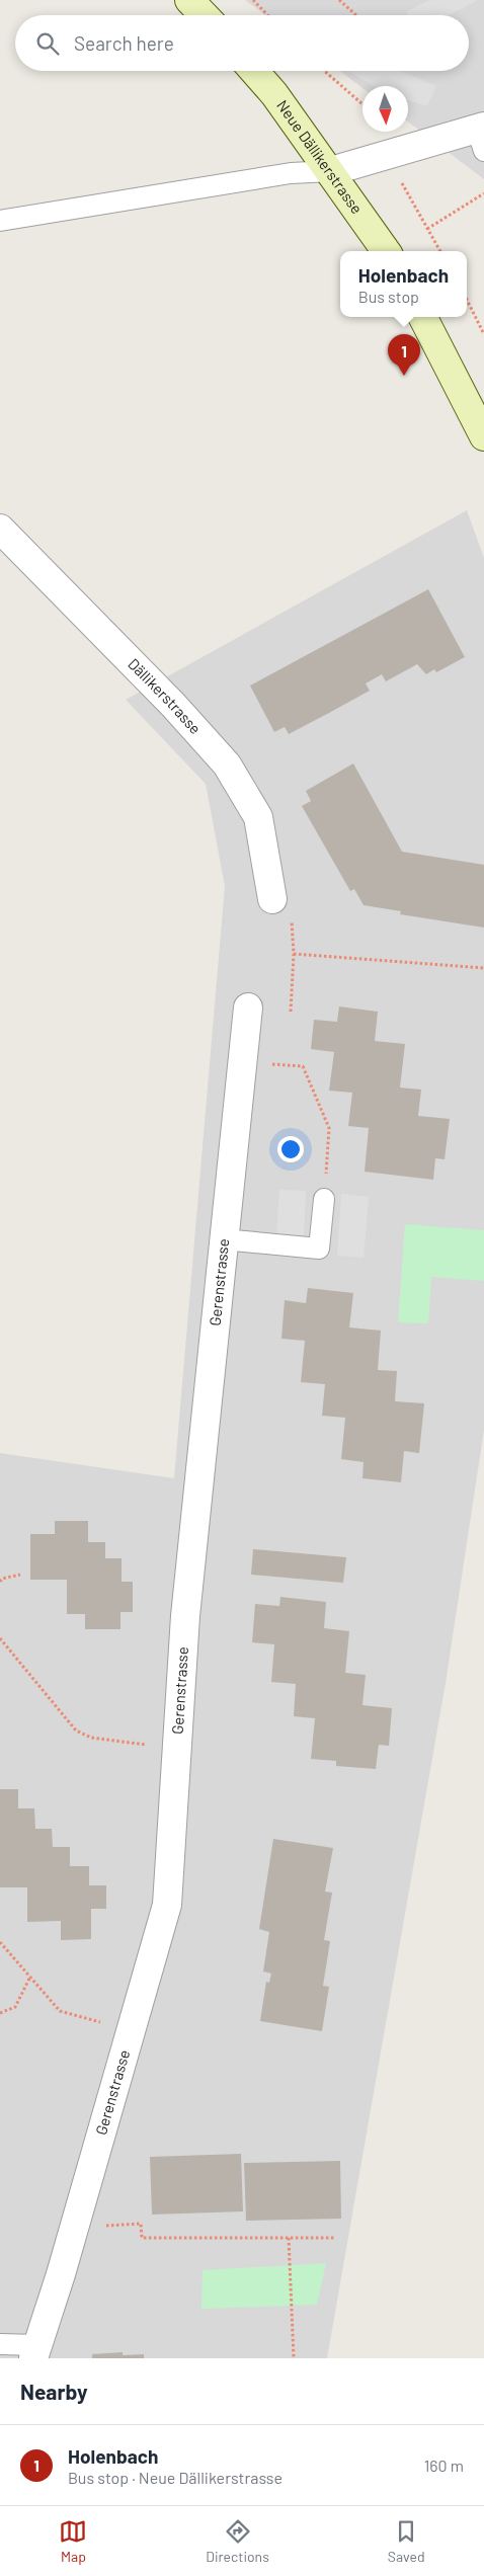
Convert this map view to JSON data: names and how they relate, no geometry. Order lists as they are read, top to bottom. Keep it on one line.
{"streets":{"street":["Neue Dällikerstrasse","Dällikerstrasse","Gerenstrasse"]},"north":"bottom","page":{"search":"Search here","popup":["Holenbach","Bus stop"],"pins":"1","heading":"Nearby","list":[{"mark":"1","name":"Holenbach","note":"Bus stop · Neue Dällikerstrasse","value":"160 m"}],"nav":["Map","Directions","Saved"]}}
